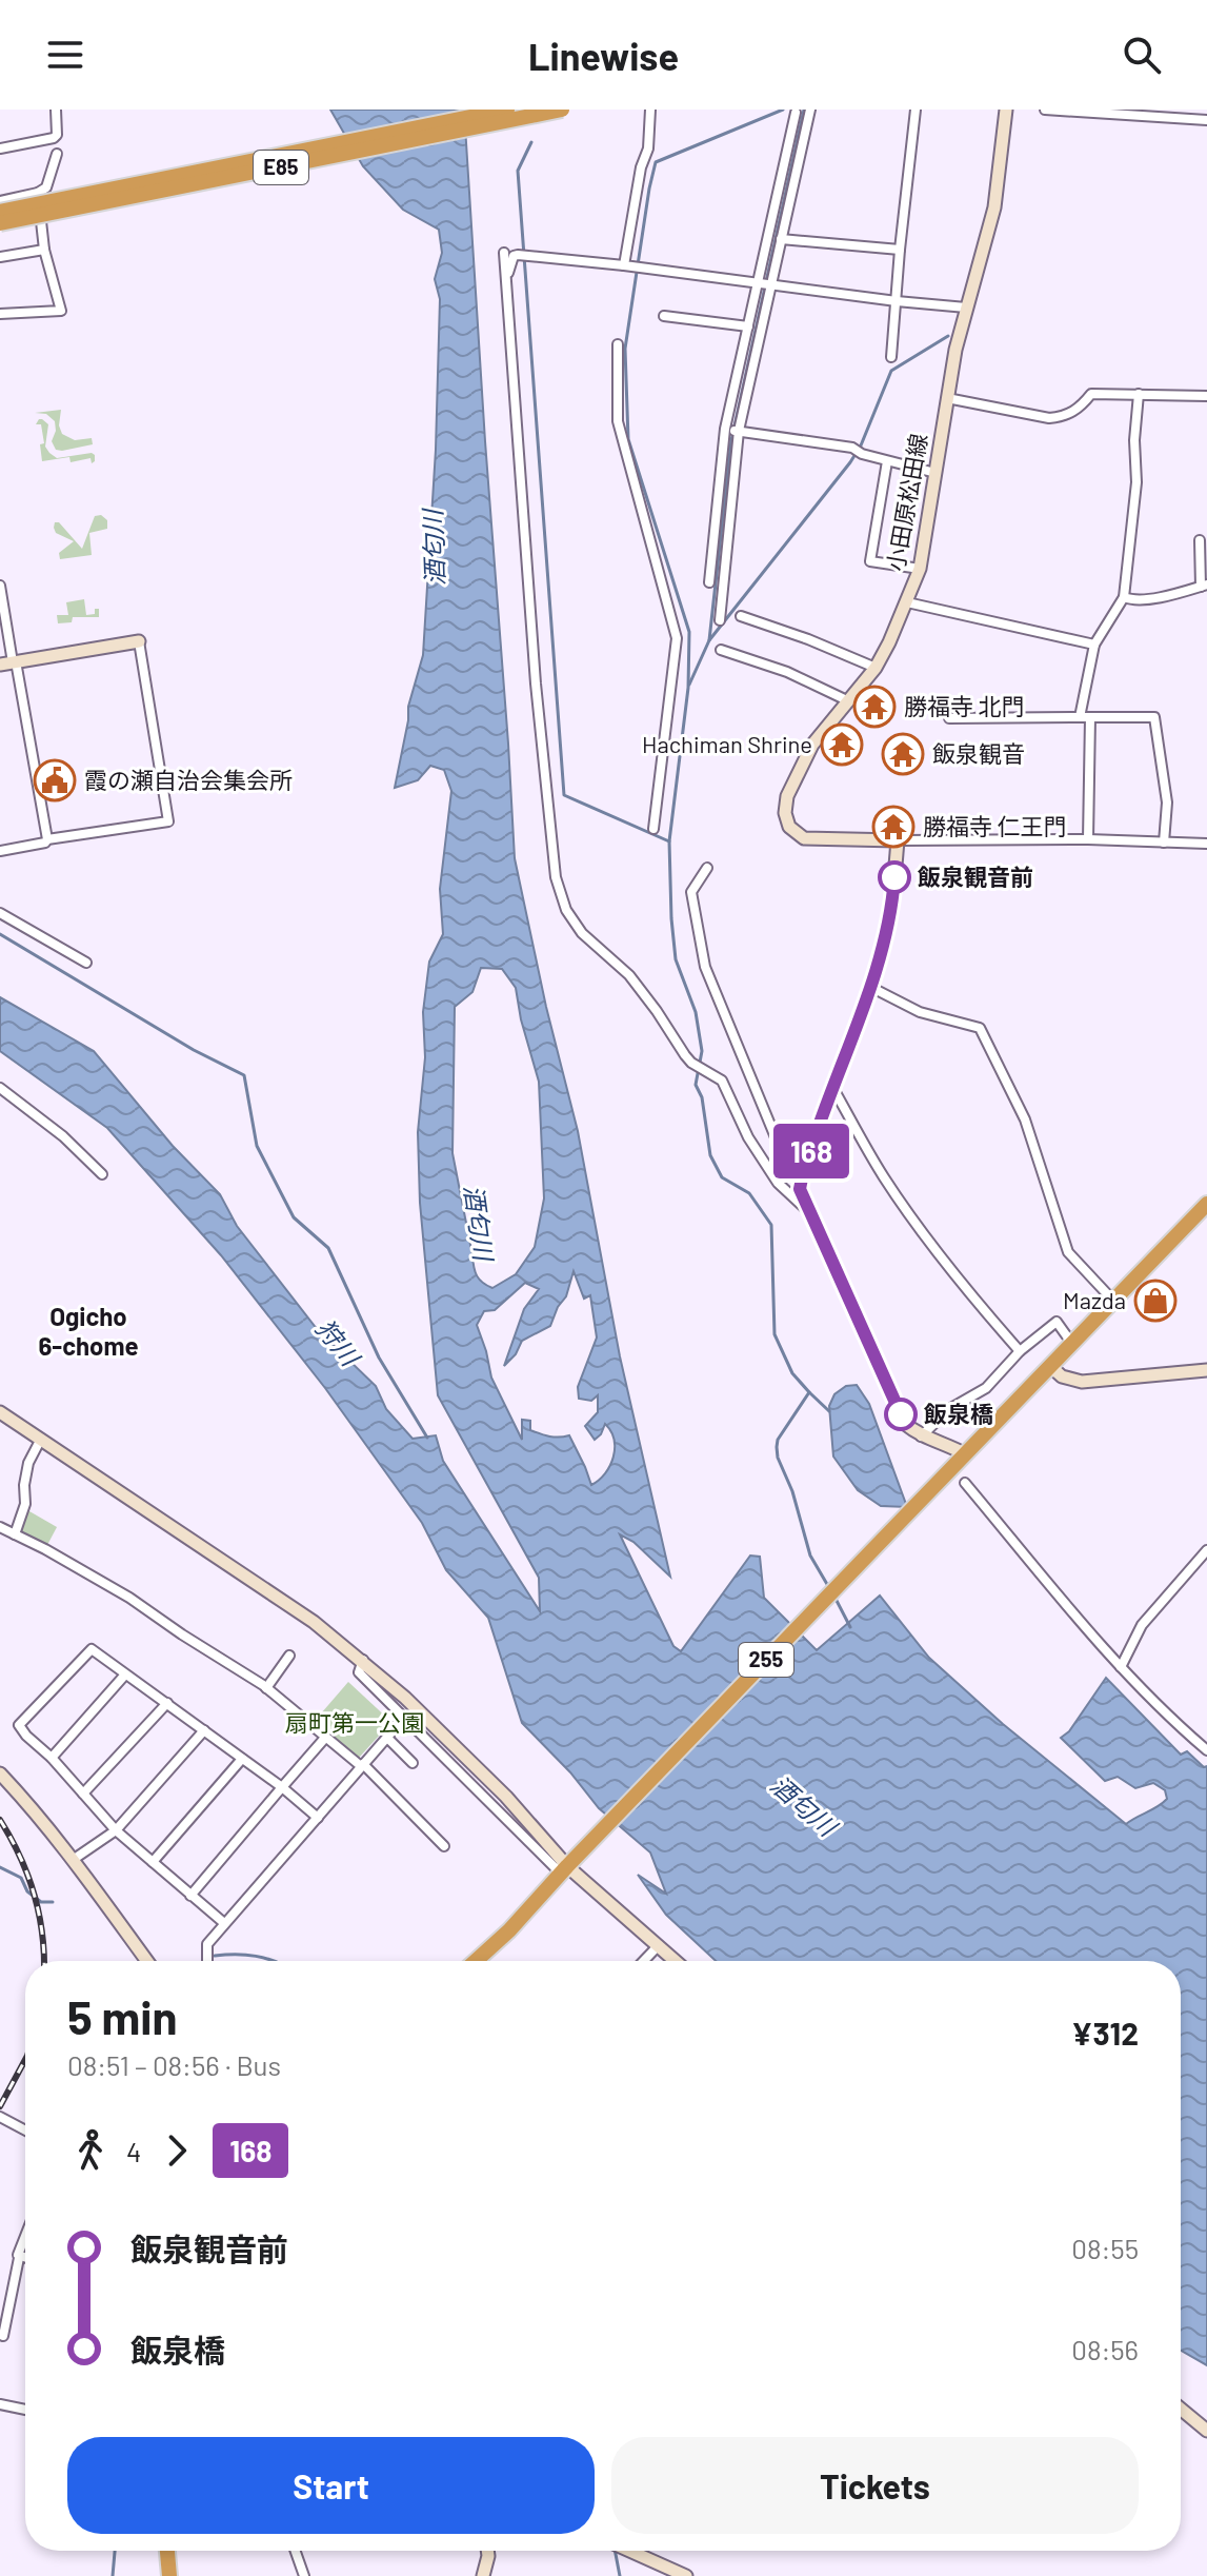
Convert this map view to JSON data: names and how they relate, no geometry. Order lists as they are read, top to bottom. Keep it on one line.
{"streets":{"highway":["E85","255"],"main road":["小田原松田線"]},"districts":["Ogicho 6-chome"],"water":["酒匂川","狩川"],"parks":["扇町第一公園"],"places":{"temple":["勝福寺 北門","Hachiman Shrine","飯泉観音","勝福寺 仁王門"],"public building":["霞の瀬自治会集会所"],"other":["飯泉観音前","飯泉橋"],"shop":["Mazda"]},"lines":["bus line 168"],"page":{"header":"Linewise","on_map":"168","heading":["5 min","08:51 – 08:56 · Bus","¥312"],"legs":["4","168"],"list":[{"name":"飯泉観音前","value":"08:55"},{"name":"飯泉橋","value":"08:56"}],"buttons":["Start","Tickets"]}}
